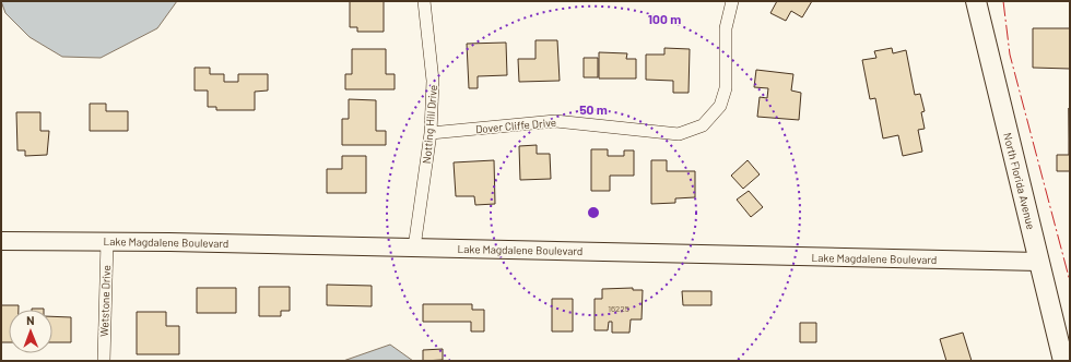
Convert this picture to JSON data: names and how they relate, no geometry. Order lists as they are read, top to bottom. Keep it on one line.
{"streets":{"main road":["North Florida Avenue"],"street":["Notting Hill Drive","Dover Cliffe Drive","Lake Magdalene Boulevard","Wetstone Drive"]},"crossings":[["Notting Hill Drive","Dover Cliffe Drive"],["Notting Hill Drive","Lake Magdalene Boulevard"],["North Florida Avenue","Lake Magdalene Boulevard"],["Lake Magdalene Boulevard","Wetstone Drive"]],"house_numbers":["16225"],"north":"top","rings":["100 m","50 m"]}
